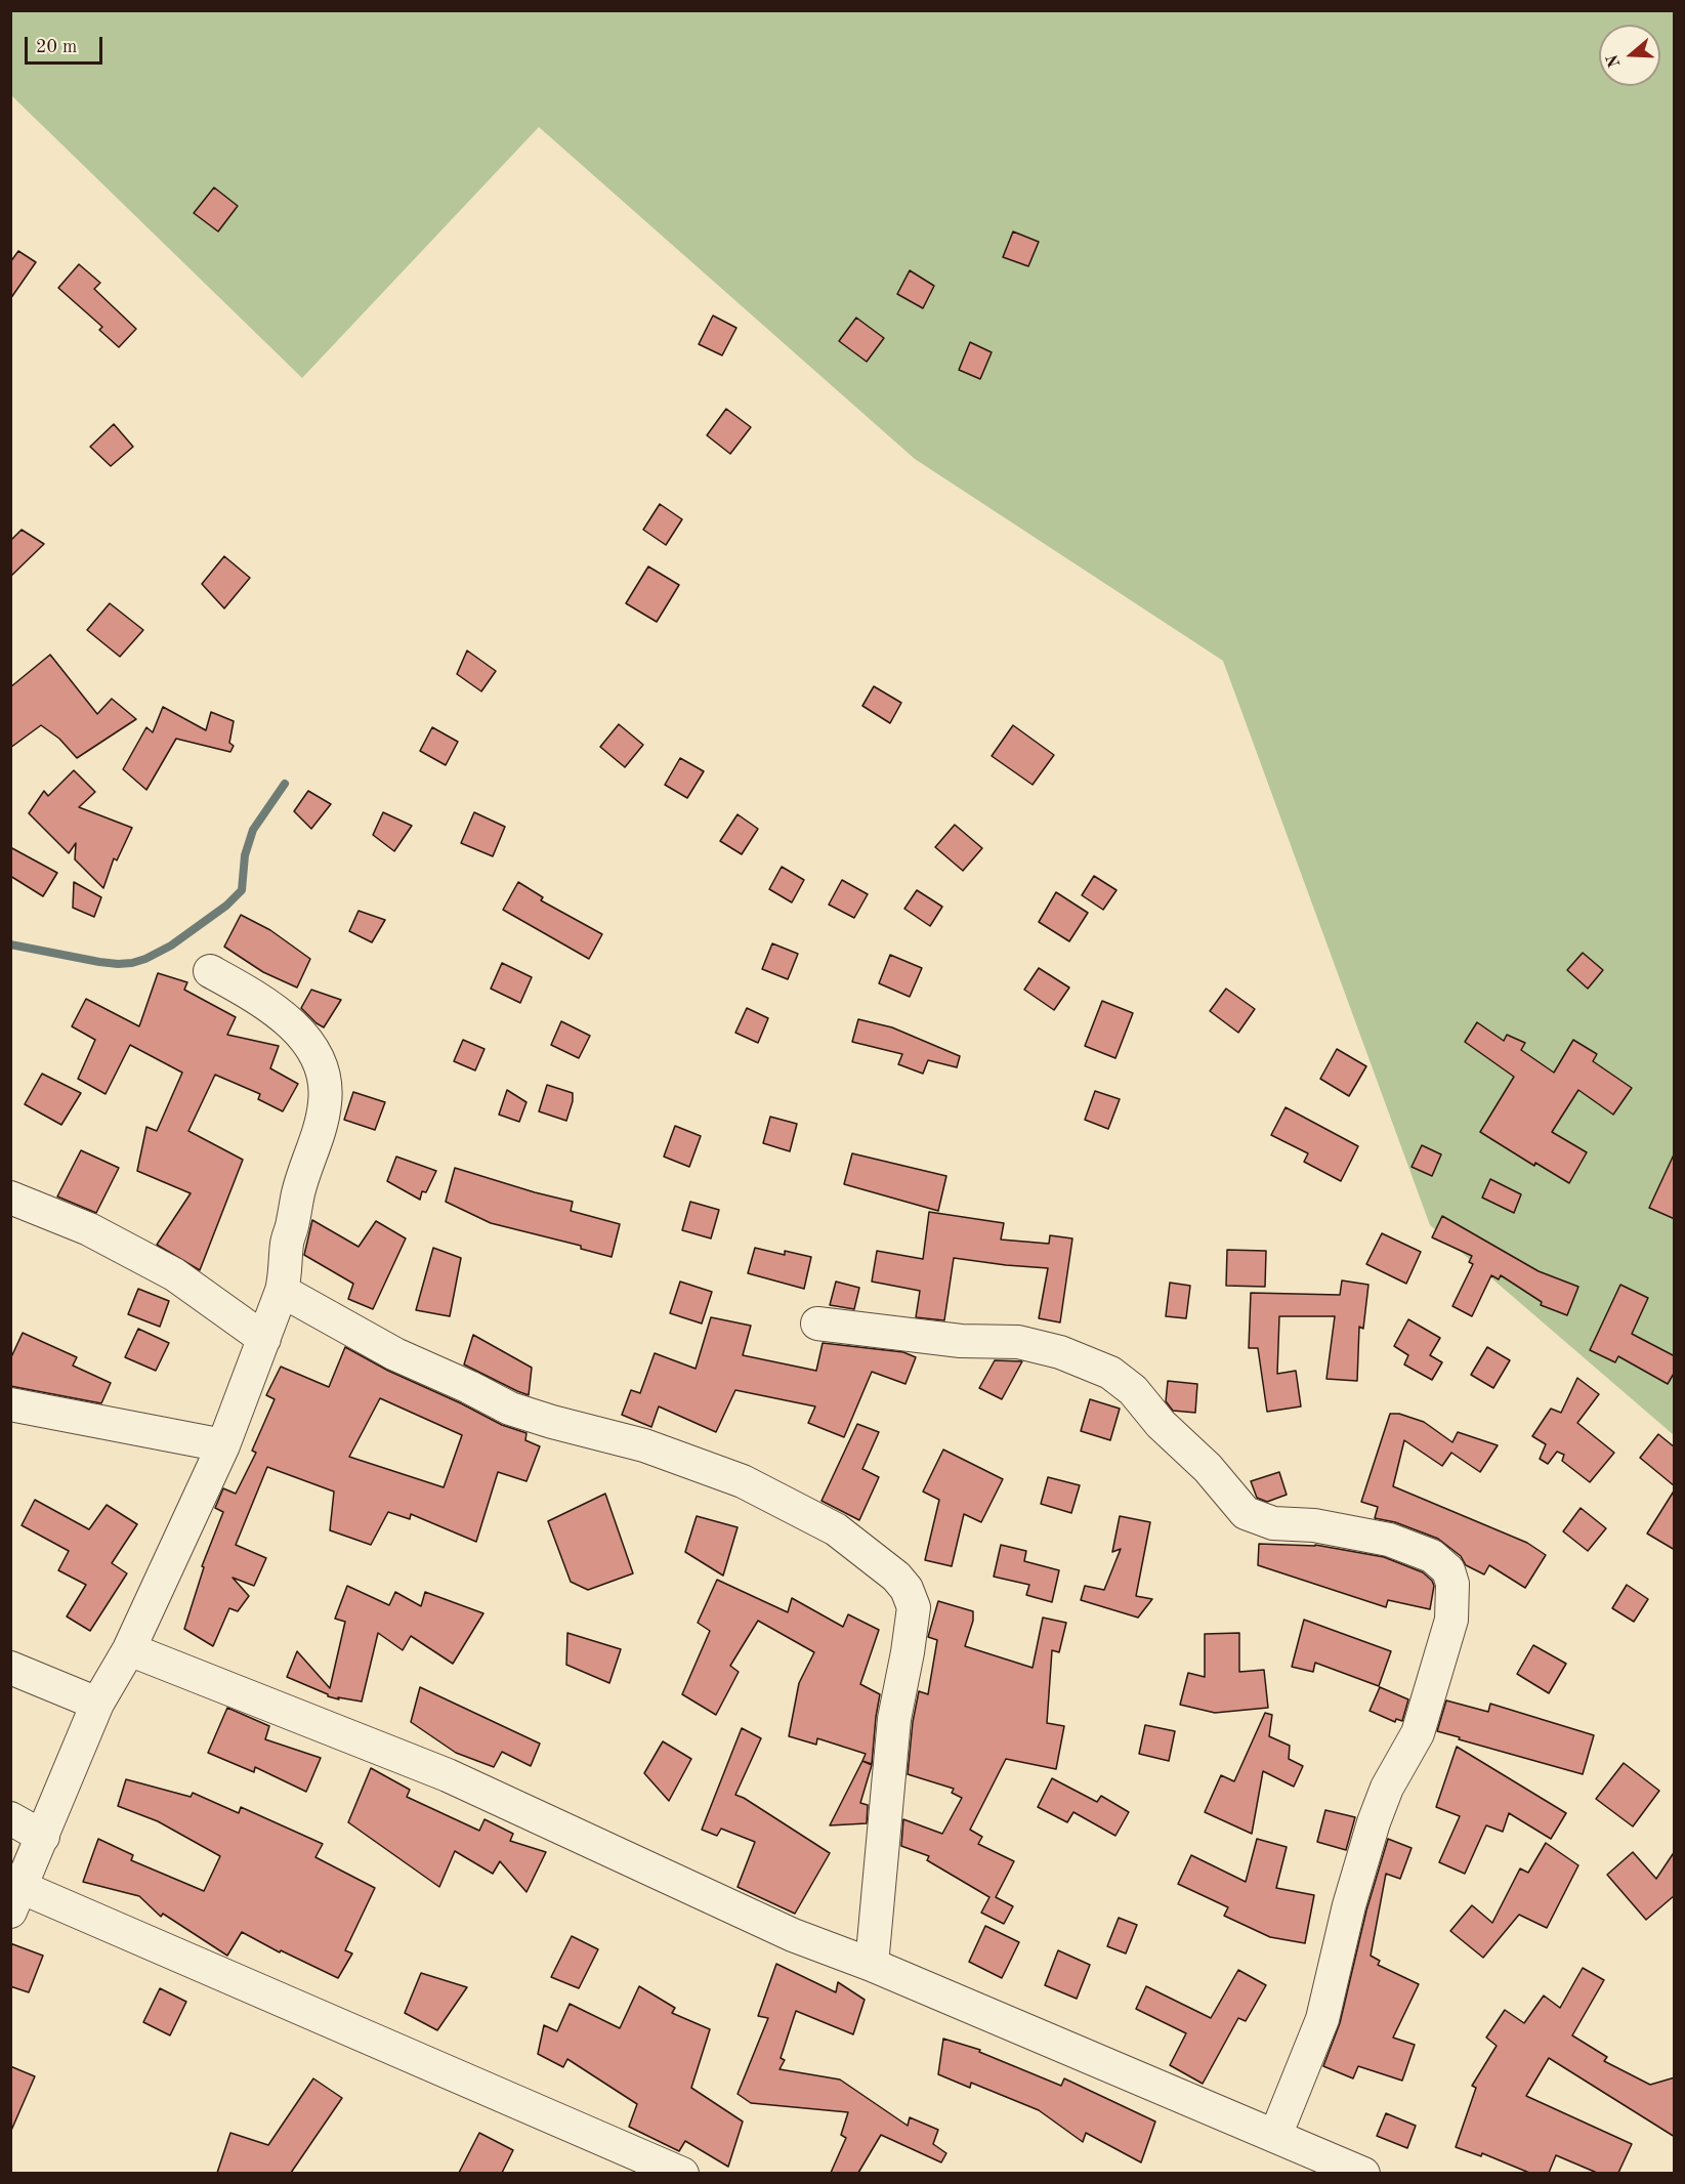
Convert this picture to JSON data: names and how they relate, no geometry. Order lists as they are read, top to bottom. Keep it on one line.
{"scale_bar":"20 m","north":"left"}
